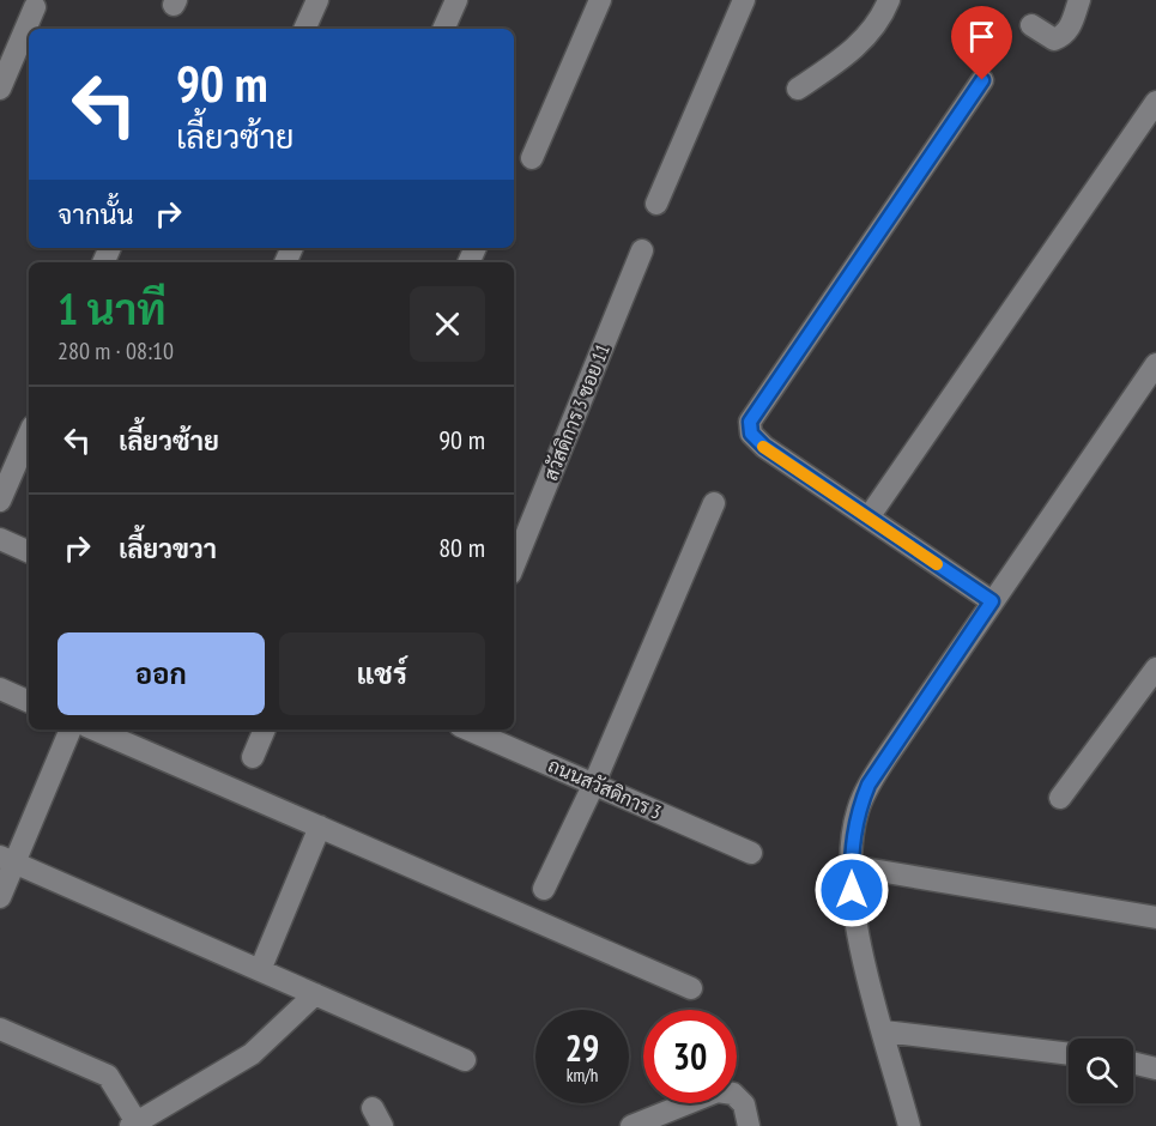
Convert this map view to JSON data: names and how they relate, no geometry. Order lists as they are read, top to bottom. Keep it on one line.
{"streets":{"street":["สวัสดิการ 3 ซอย 11","ถนนสวัสดิการ 3"]},"page":{"turn":["90 m","เลี้ยวซ้าย"],"then":"จากนั้น","heading":["1 นาที","280 m · 08:10"],"list":[{"name":"เลี้ยวซ้าย","value":"90 m"},{"name":"เลี้ยวขวา","value":"80 m"}],"buttons":["ออก","แชร์"],"speed":"29 km/h","limit":"30"}}
